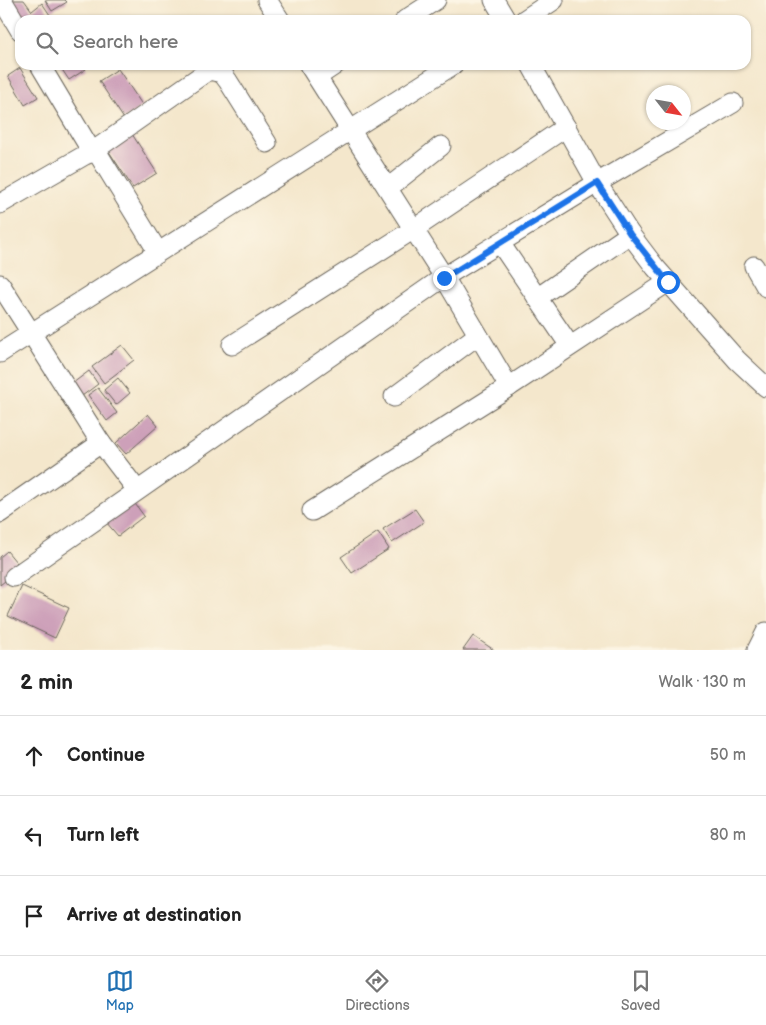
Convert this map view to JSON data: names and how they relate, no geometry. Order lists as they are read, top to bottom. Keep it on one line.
{"north":"bottom right","page":{"search":"Search here","heading":["2 min","Walk · 130 m"],"list":[["Continue","50 m"],["Turn left","80 m"],"Arrive at destination"],"nav":["Map","Directions","Saved"]}}
